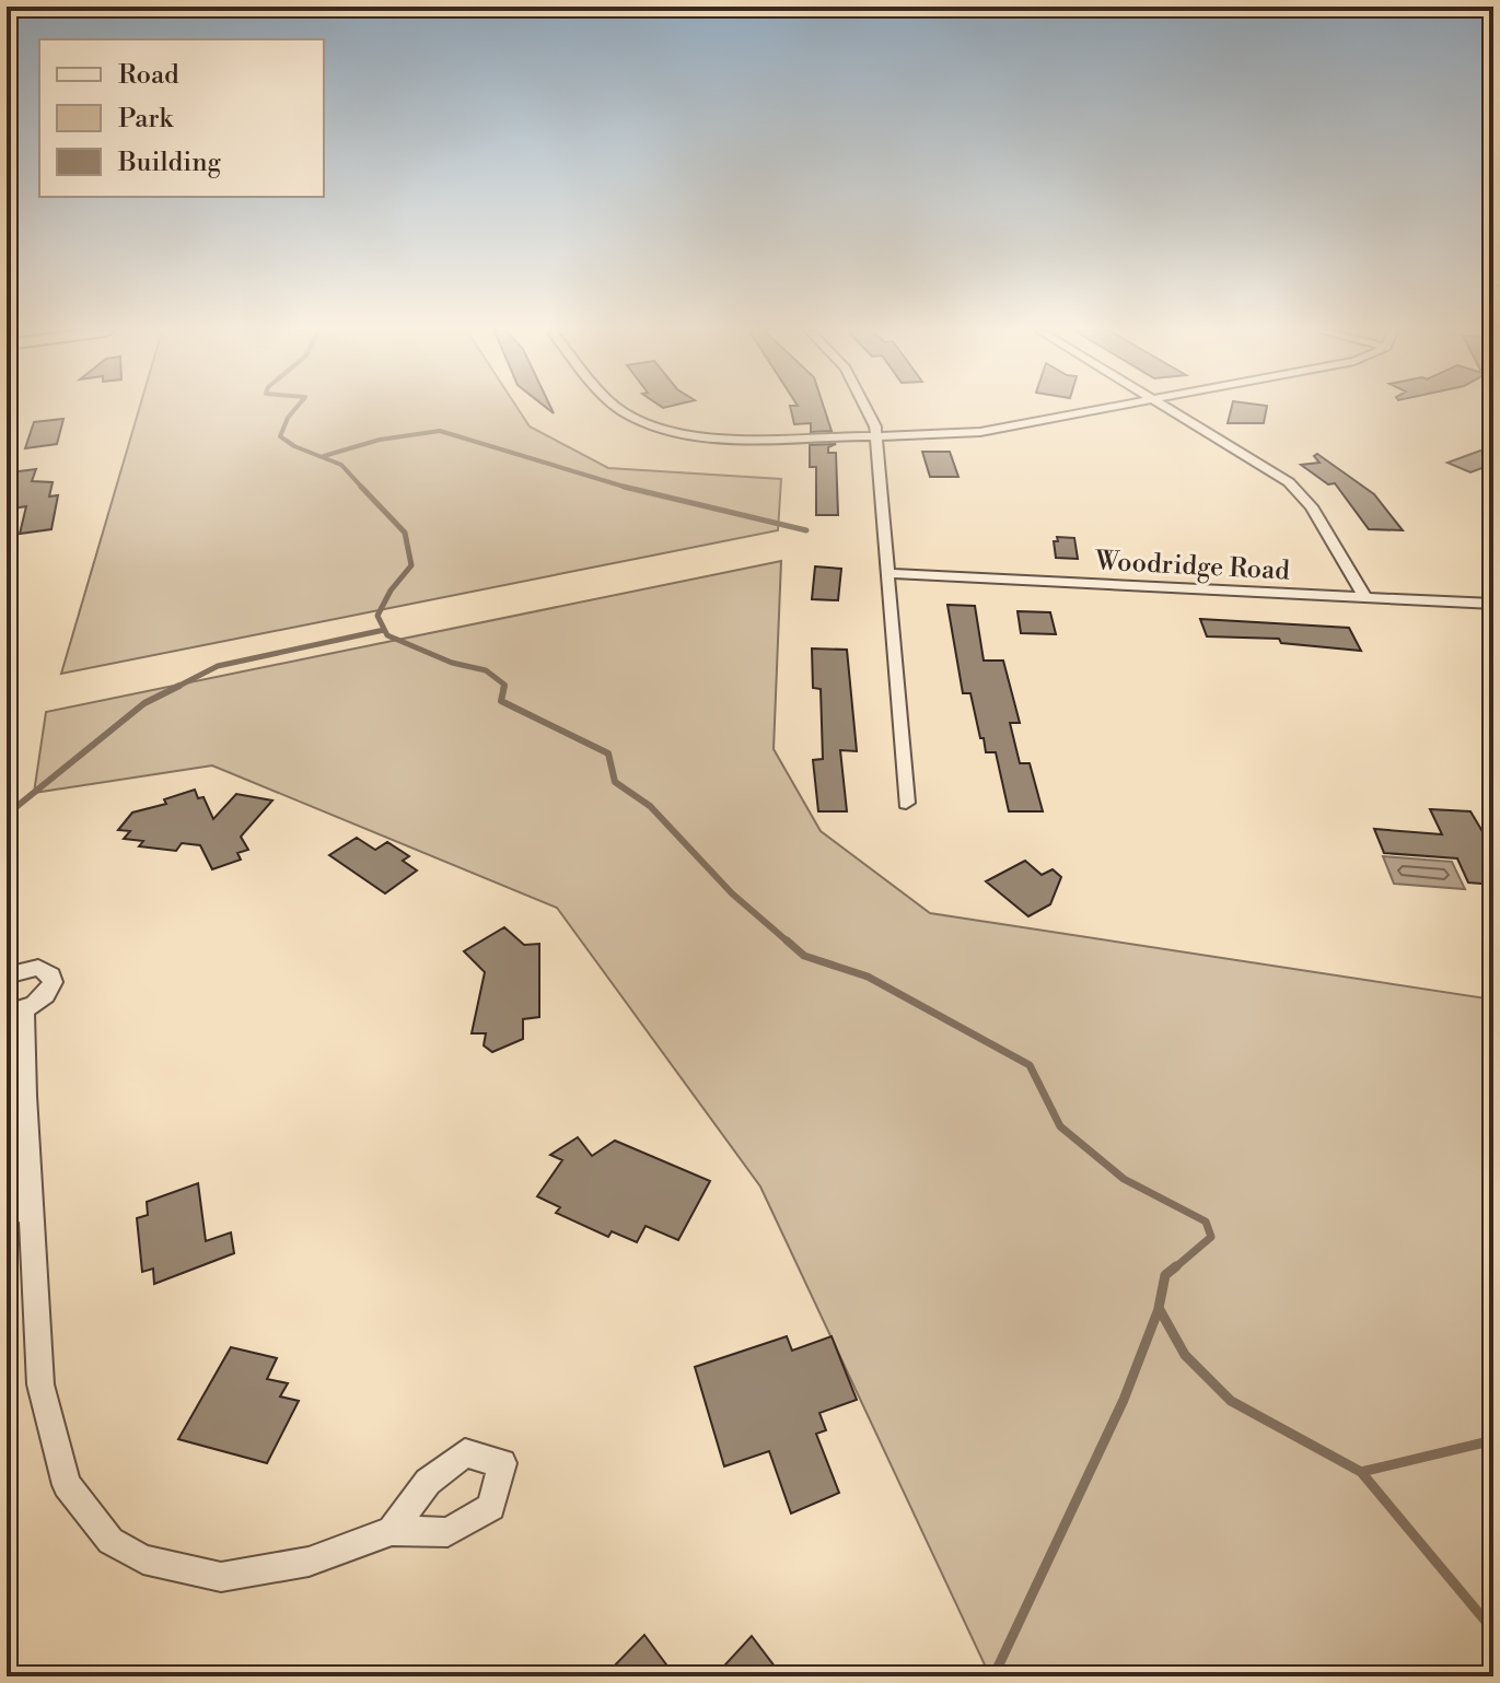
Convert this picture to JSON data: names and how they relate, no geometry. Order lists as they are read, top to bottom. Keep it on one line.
{"streets":{"street":["Woodridge Road"]},"legend":["Road","Park","Building"]}
